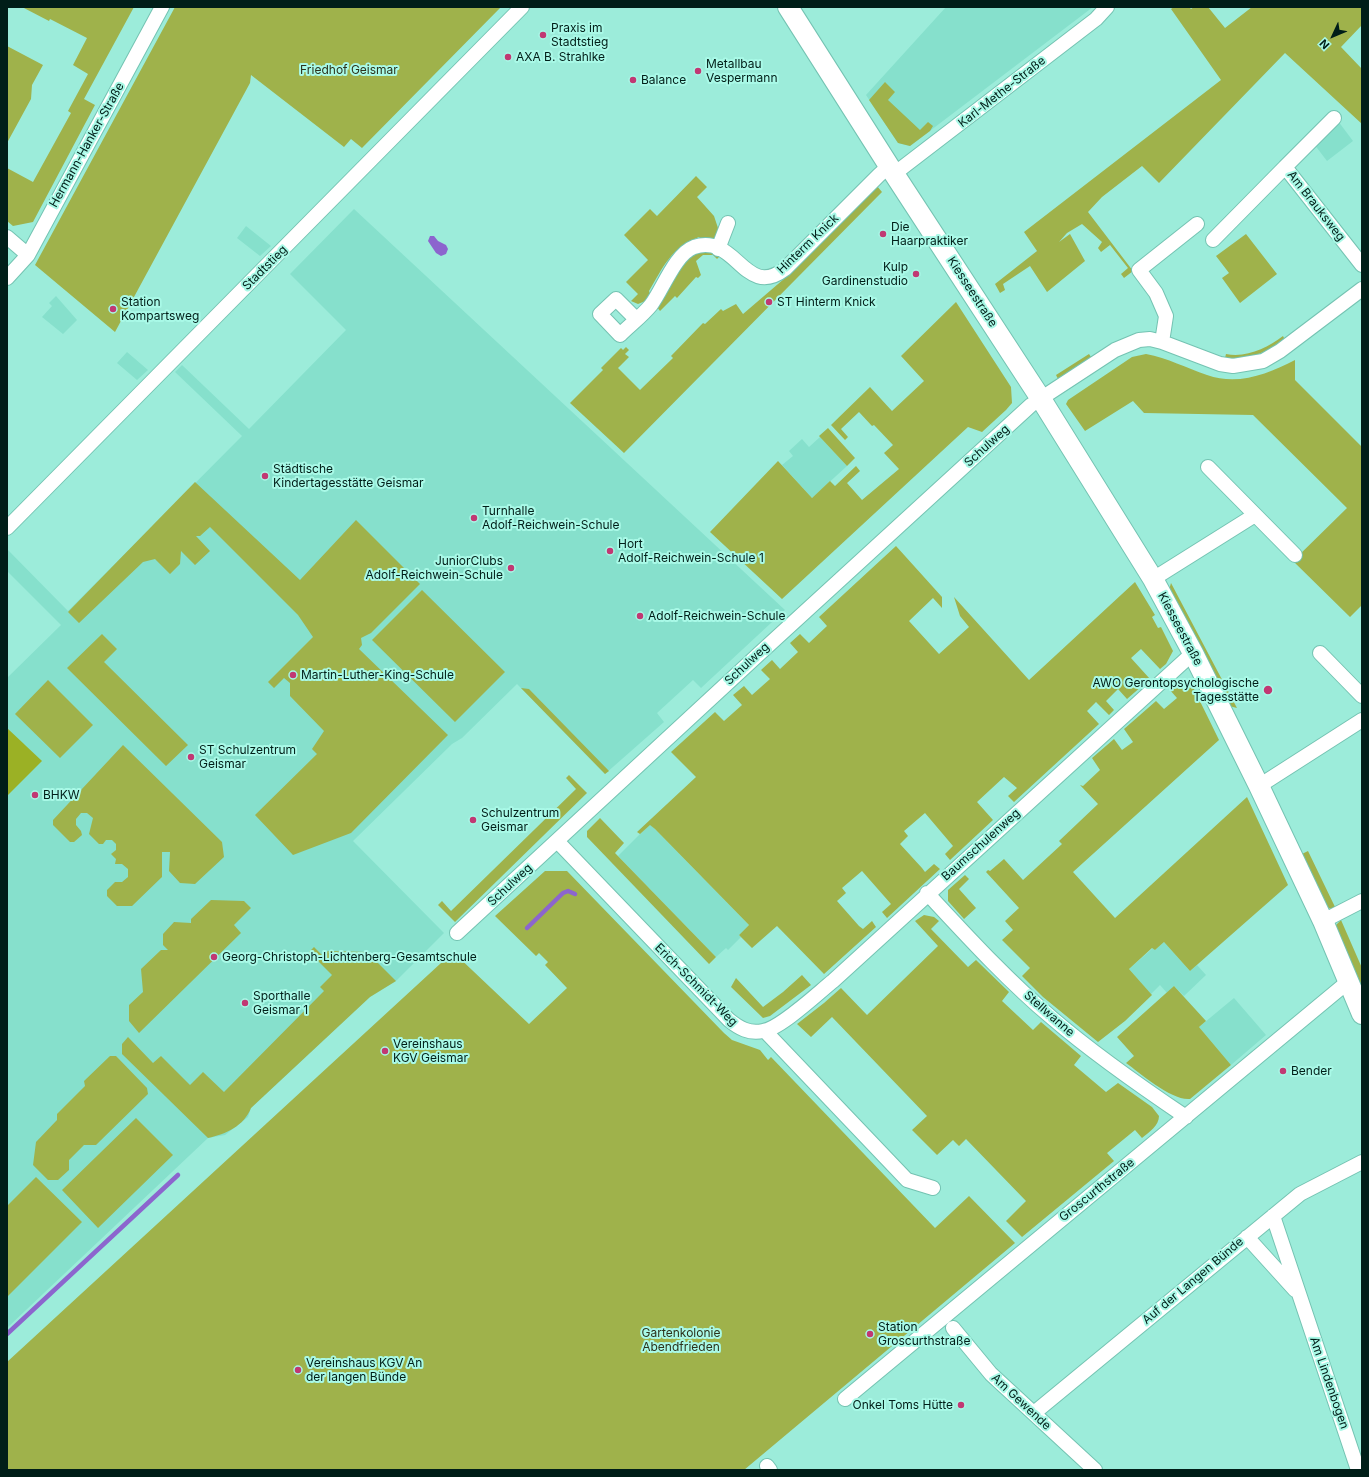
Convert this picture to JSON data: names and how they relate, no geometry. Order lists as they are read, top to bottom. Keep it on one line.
{"streets":{"street":["Karl-Methe-Straße","Hermann-Hanker-Straße","Am Brauksweg","Hinterm Knick","Stadtstieg","Kiesseestraße","Schulweg","Baumschulenweg","Erich-Schmidt-Weg","Stellwanne","Groscurthstraße","Auf der Langen Bünde","Am Lindenbogen","Am Gewende"]},"crossings":[["Karl-Methe-Straße","Hinterm Knick"],["Karl-Methe-Straße","Kiesseestraße"],["Hinterm Knick","Kiesseestraße"],["Kiesseestraße","Schulweg"],["Kiesseestraße","Baumschulenweg"],["Kiesseestraße","Groscurthstraße"],["Schulweg","Erich-Schmidt-Weg"],["Baumschulenweg","Erich-Schmidt-Weg"],["Baumschulenweg","Stellwanne"],["Stellwanne","Groscurthstraße"],["Auf der Langen Bünde","Am Lindenbogen"],["Auf der Langen Bünde","Am Gewende"]],"parks":["Friedhof Geismar","Gartenkolonie Abendfrieden"],"places":["Praxis im Stadtstieg","AXA B. Strahlke","Metallbau Vespermann","Balance","Die Haarpraktiker","Kulp Gardinenstudio","ST Hinterm Knick","Station Kompartsweg","Städtische Kindertagesstätte Geismar","Turnhalle Adolf-Reichwein-Schule","Hort Adolf-Reichwein-Schule 1","JuniorClubs Adolf-Reichwein-Schule","Adolf-Reichwein-Schule","Martin-Luther-King-Schule","AWO Gerontopsychologische Tagesstätte","ST Schulzentrum Geismar","BHKW","Schulzentrum Geismar","Georg-Christoph-Lichtenberg-Gesamtschule","Sporthalle Geismar 1","Vereinshaus KGV Geismar","Bender","Station Groscurthstraße","Vereinshaus KGV An der langen Bünde","Onkel Toms Hütte"],"north":"bottom left"}
